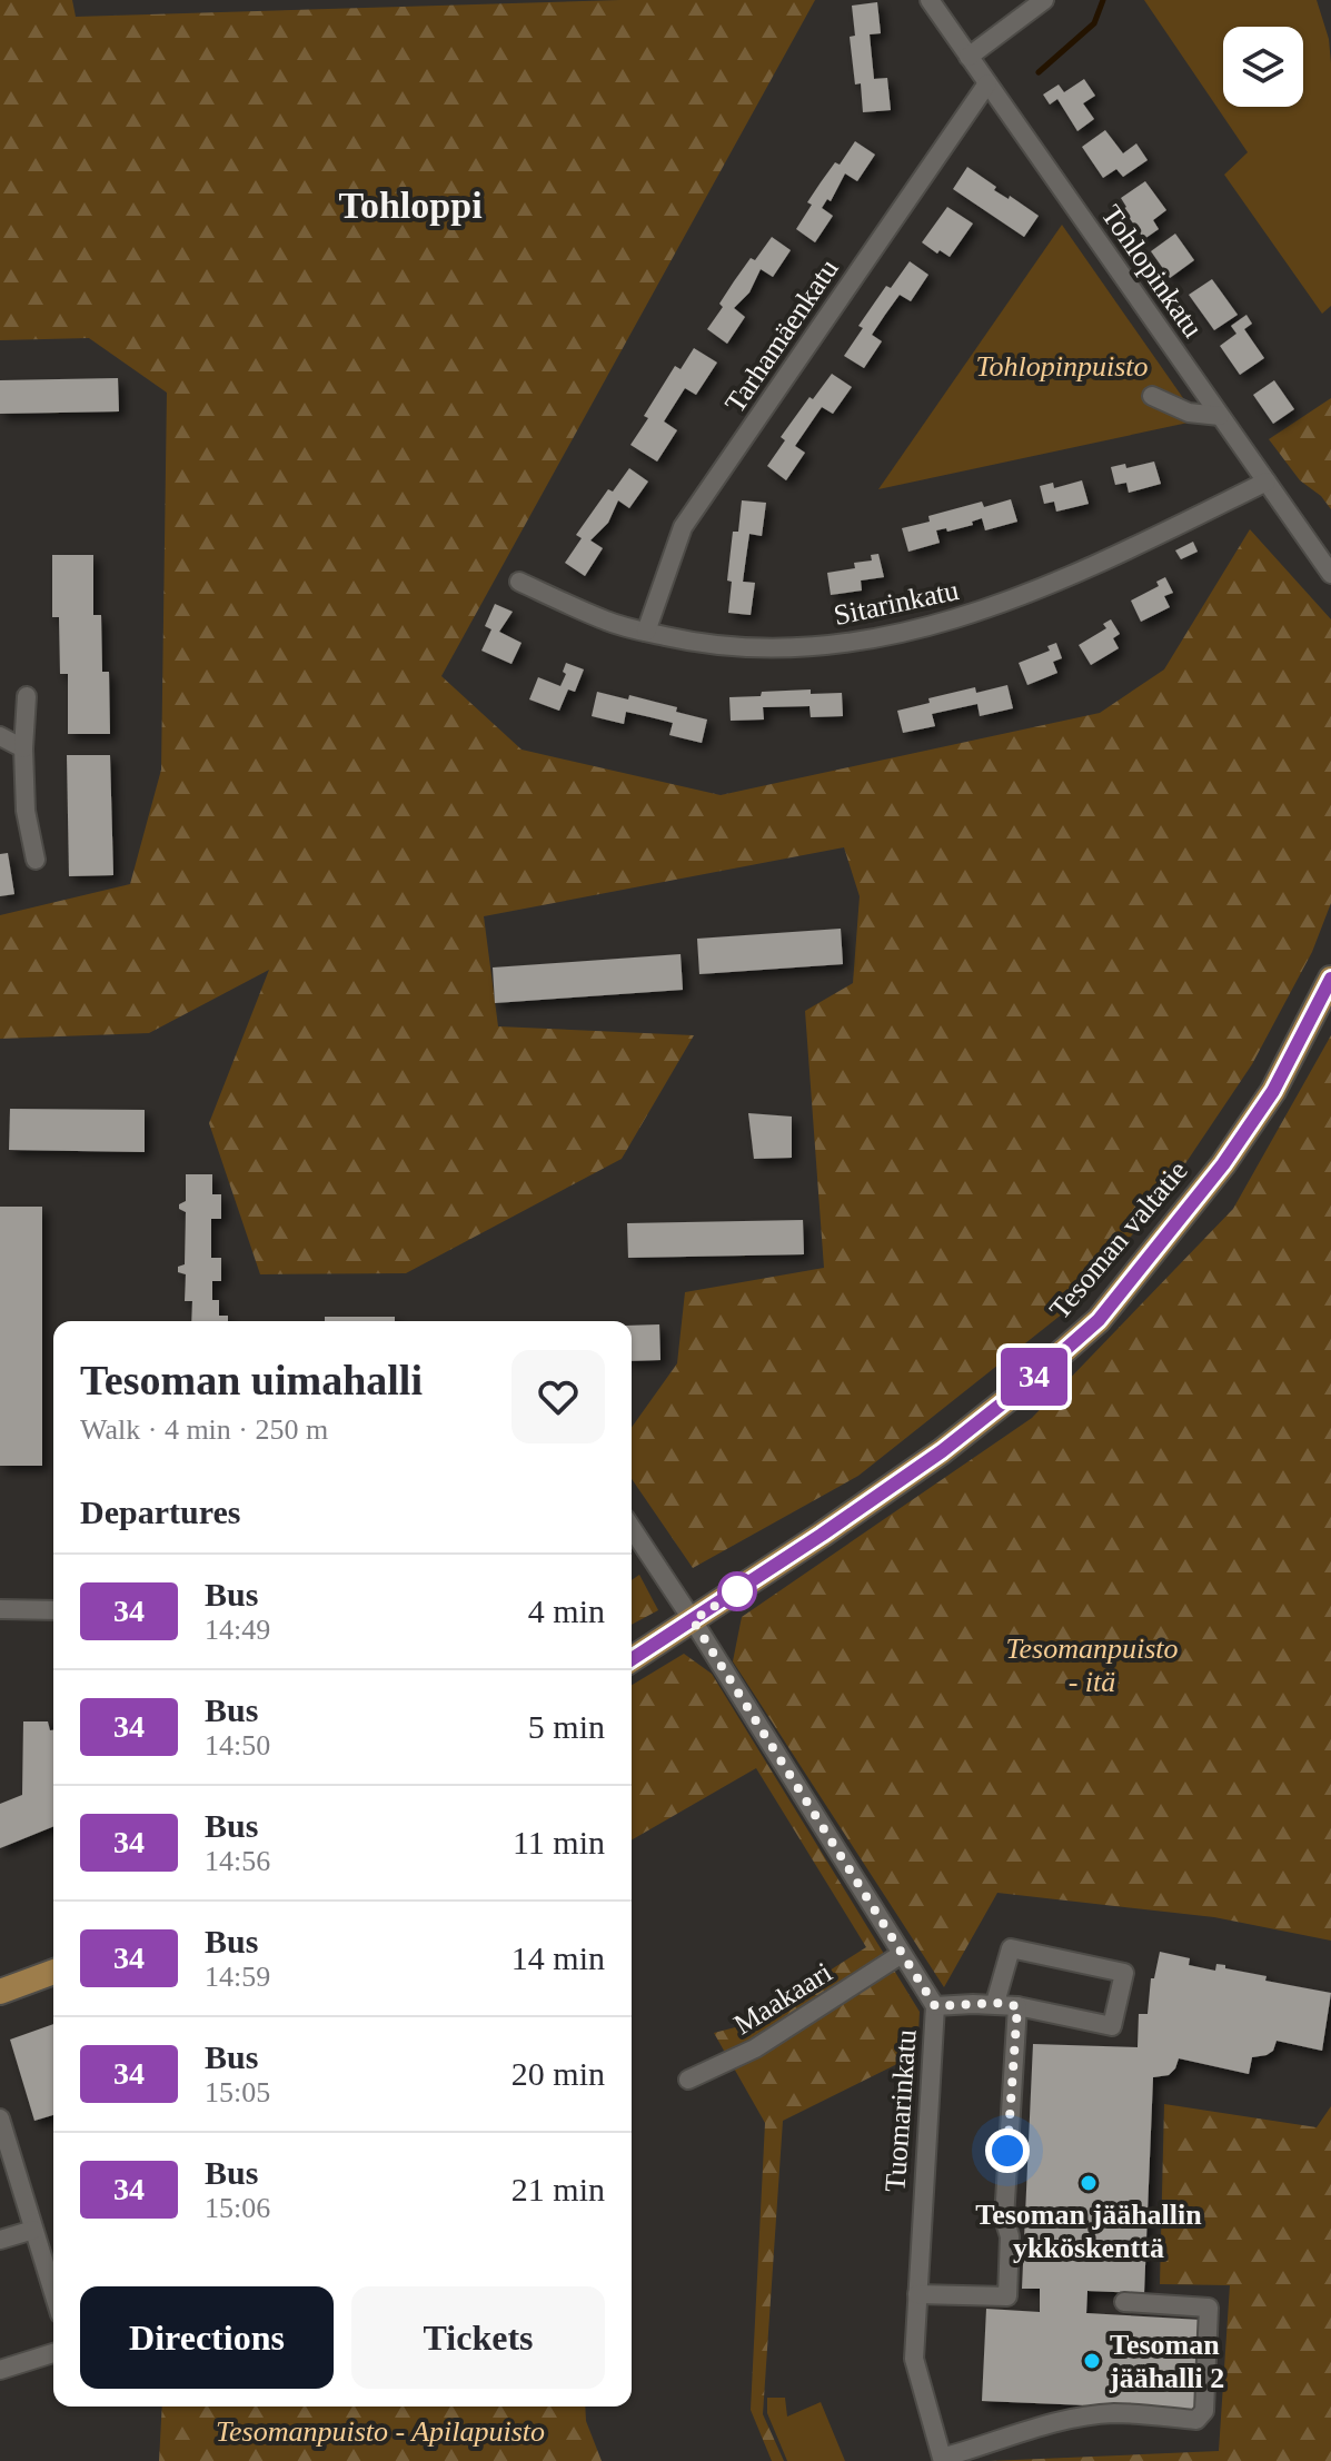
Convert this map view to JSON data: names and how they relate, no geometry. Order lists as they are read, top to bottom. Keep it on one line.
{"streets":{"main road":["Tesoman valtatie"],"street":["Tohlopinkatu","Tarhamäenkatu","Sitarinkatu","Maakaari","Tuomarinkatu"]},"crossings":[["Tohlopinkatu","Tarhamäenkatu"],["Tohlopinkatu","Sitarinkatu"],["Tarhamäenkatu","Sitarinkatu"],["Tesoman valtatie","Tuomarinkatu"],["Maakaari","Tuomarinkatu"]],"districts":["Tohloppi"],"parks":["Tohlopinpuisto","Tesomanpuisto - itä","Tesomanpuisto - Apilapuisto"],"places":["Tesoman jäähallin ykköskenttä","Tesoman jäähalli 2"],"lines":["bus line 34"],"page":{"on_map":"34","heading":[["Tesoman uimahalli","Walk · 4 min · 250 m"],"Departures"],"list":[{"mark":"34","name":"Bus","note":"14:49","value":"4 min"},{"mark":"34","name":"Bus","note":"14:50","value":"5 min"},{"mark":"34","name":"Bus","note":"14:56","value":"11 min"},{"mark":"34","name":"Bus","note":"14:59","value":"14 min"},{"mark":"34","name":"Bus","note":"15:05","value":"20 min"},{"mark":"34","name":"Bus","note":"15:06","value":"21 min"}],"buttons":["Directions","Tickets"]}}
